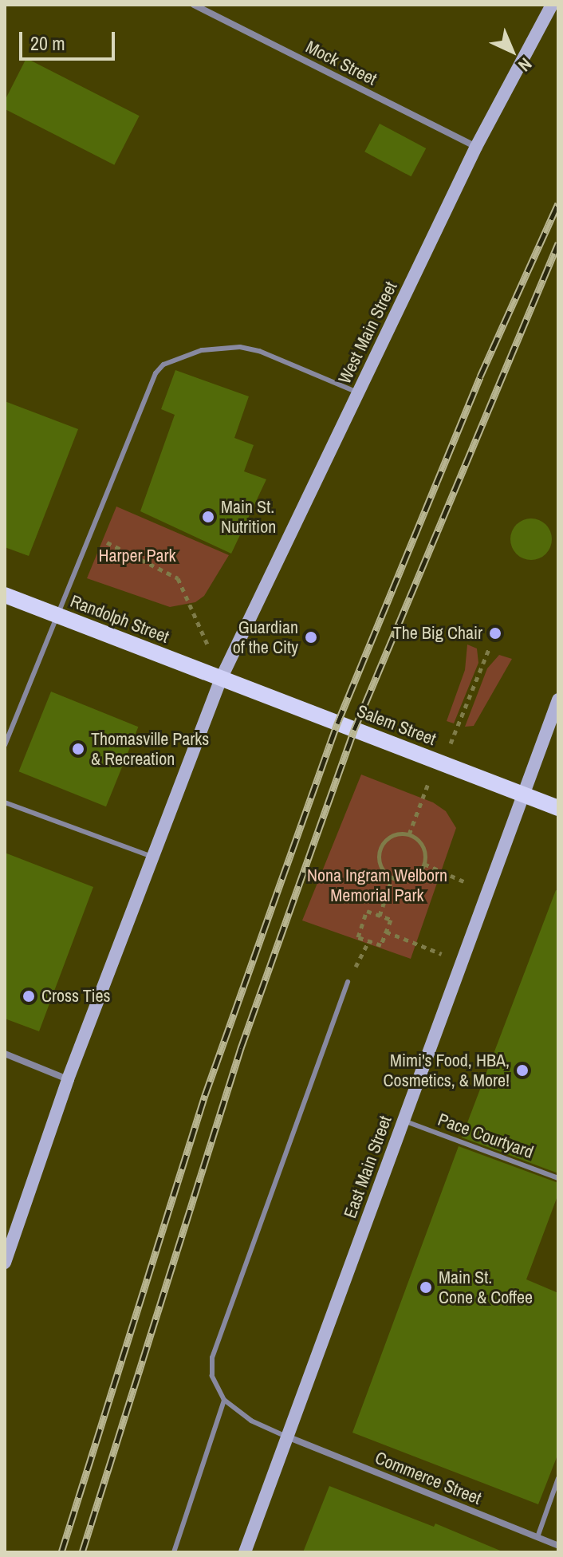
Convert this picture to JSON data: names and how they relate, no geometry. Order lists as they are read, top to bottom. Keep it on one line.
{"streets":{"main road":["Randolph Street","Salem Street"],"street":["Mock Street","West Main Street","East Main Street","Commerce Street"],"lane":["Pace Courtyard"]},"crossings":[["Mock Street","West Main Street"],["West Main Street","Randolph Street"],["West Main Street","Salem Street"],["Randolph Street","Salem Street"],["Salem Street","East Main Street"],["Pace Courtyard","East Main Street"],["East Main Street","Commerce Street"]],"parks":["Harper Park","Nona Ingram Welborn Memorial Park"],"places":["Main St. Nutrition","The Big Chair","Guardian of the City","Thomasville Parks & Recreation","Cross Ties","Mimi's Food, HBA, Cosmetics, & More!","Main St. Cone & Coffee"],"scale_bar":"20 m","north":"bottom right"}
